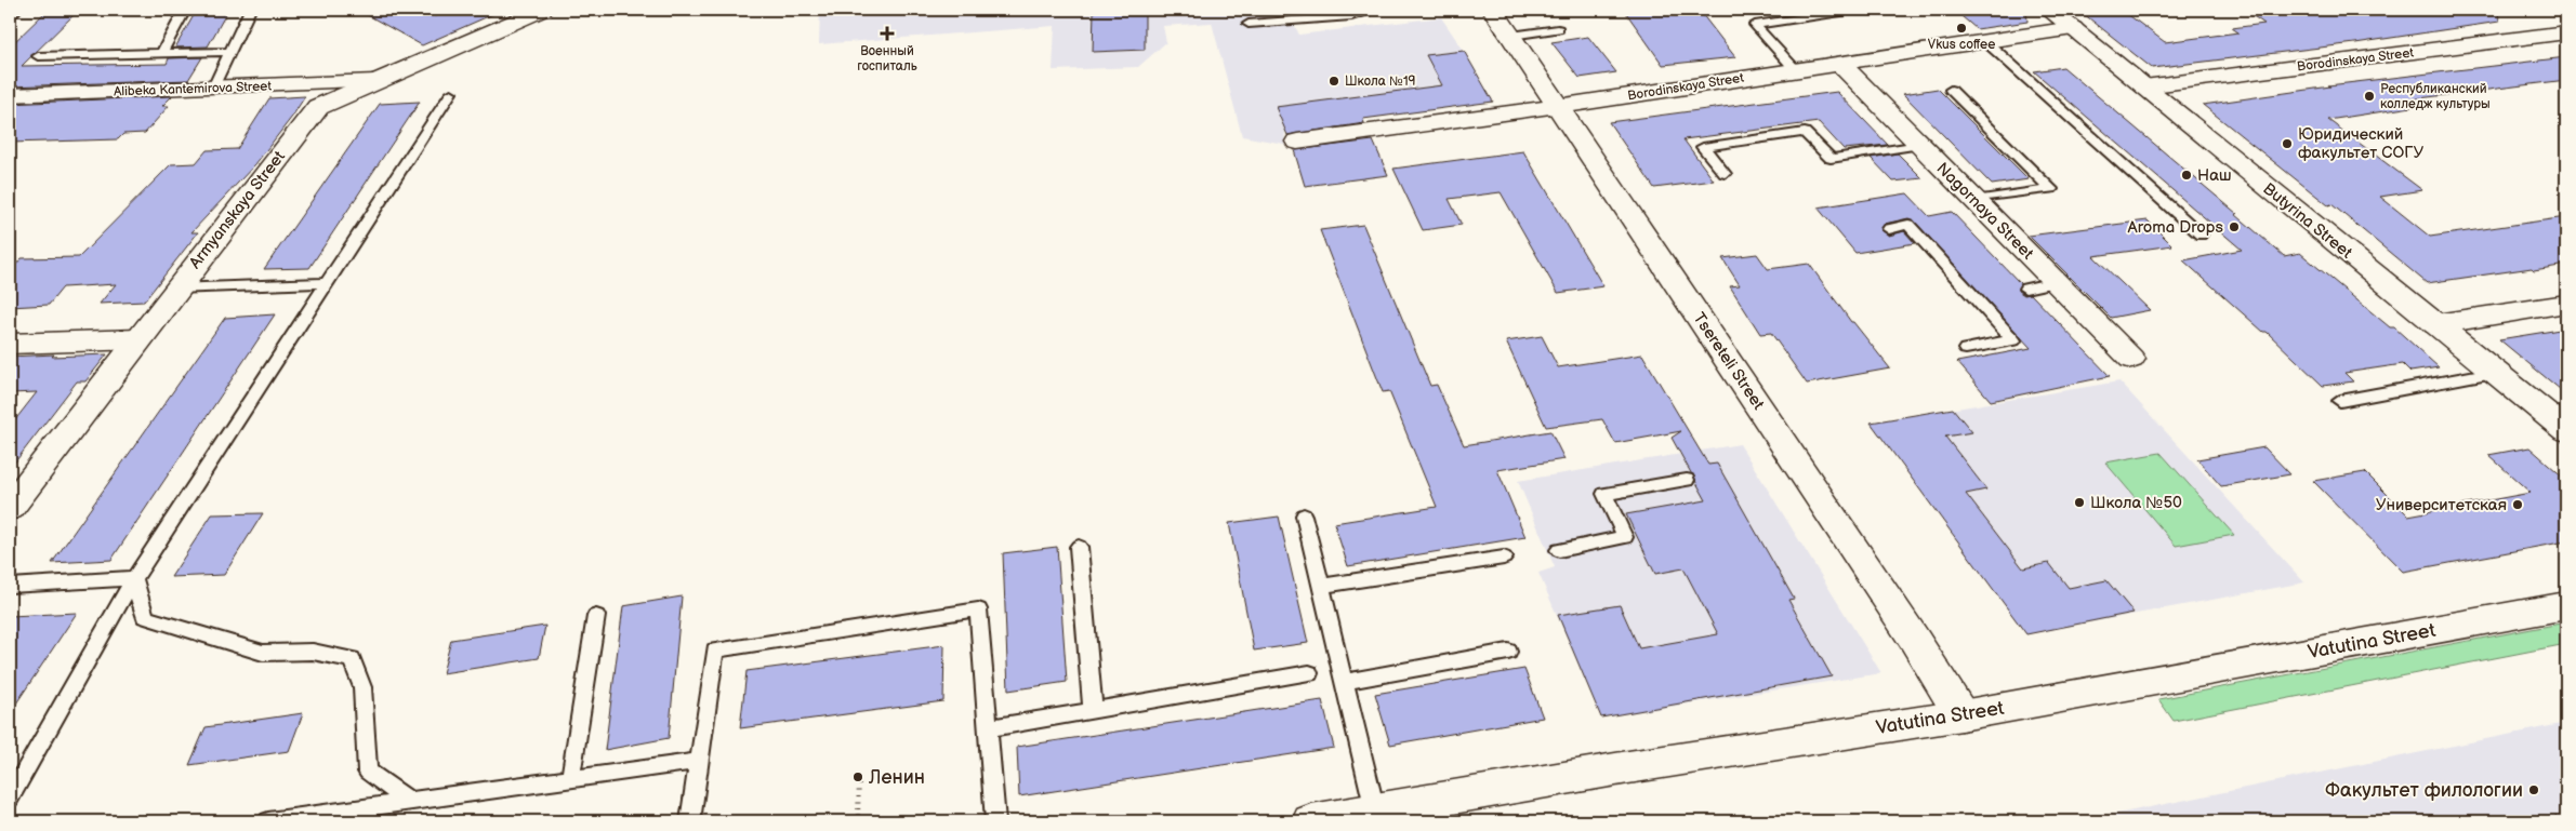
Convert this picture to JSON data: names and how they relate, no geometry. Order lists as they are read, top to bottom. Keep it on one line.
{"streets":{"street":["Borodinskaya Street","Alibeka Kantemirova Street","Armyanskaya Street","Nagornaya Street","Butyrina Street","Tsereteli Street","Vatutina Street"]},"crossings":[["Borodinskaya Street","Nagornaya Street"],["Borodinskaya Street","Butyrina Street"],["Borodinskaya Street","Tsereteli Street"],["Alibeka Kantemirova Street","Armyanskaya Street"],["Tsereteli Street","Vatutina Street"]],"places":{"other":["Vkus coffee","Школа №19","Республиканский колледж культуры","Юридический факультет СОГУ","Наш","Aroma Drops","Школа №50","Университетская","Ленин","Факультет филологии"],"health":["Военный госпиталь"]}}
